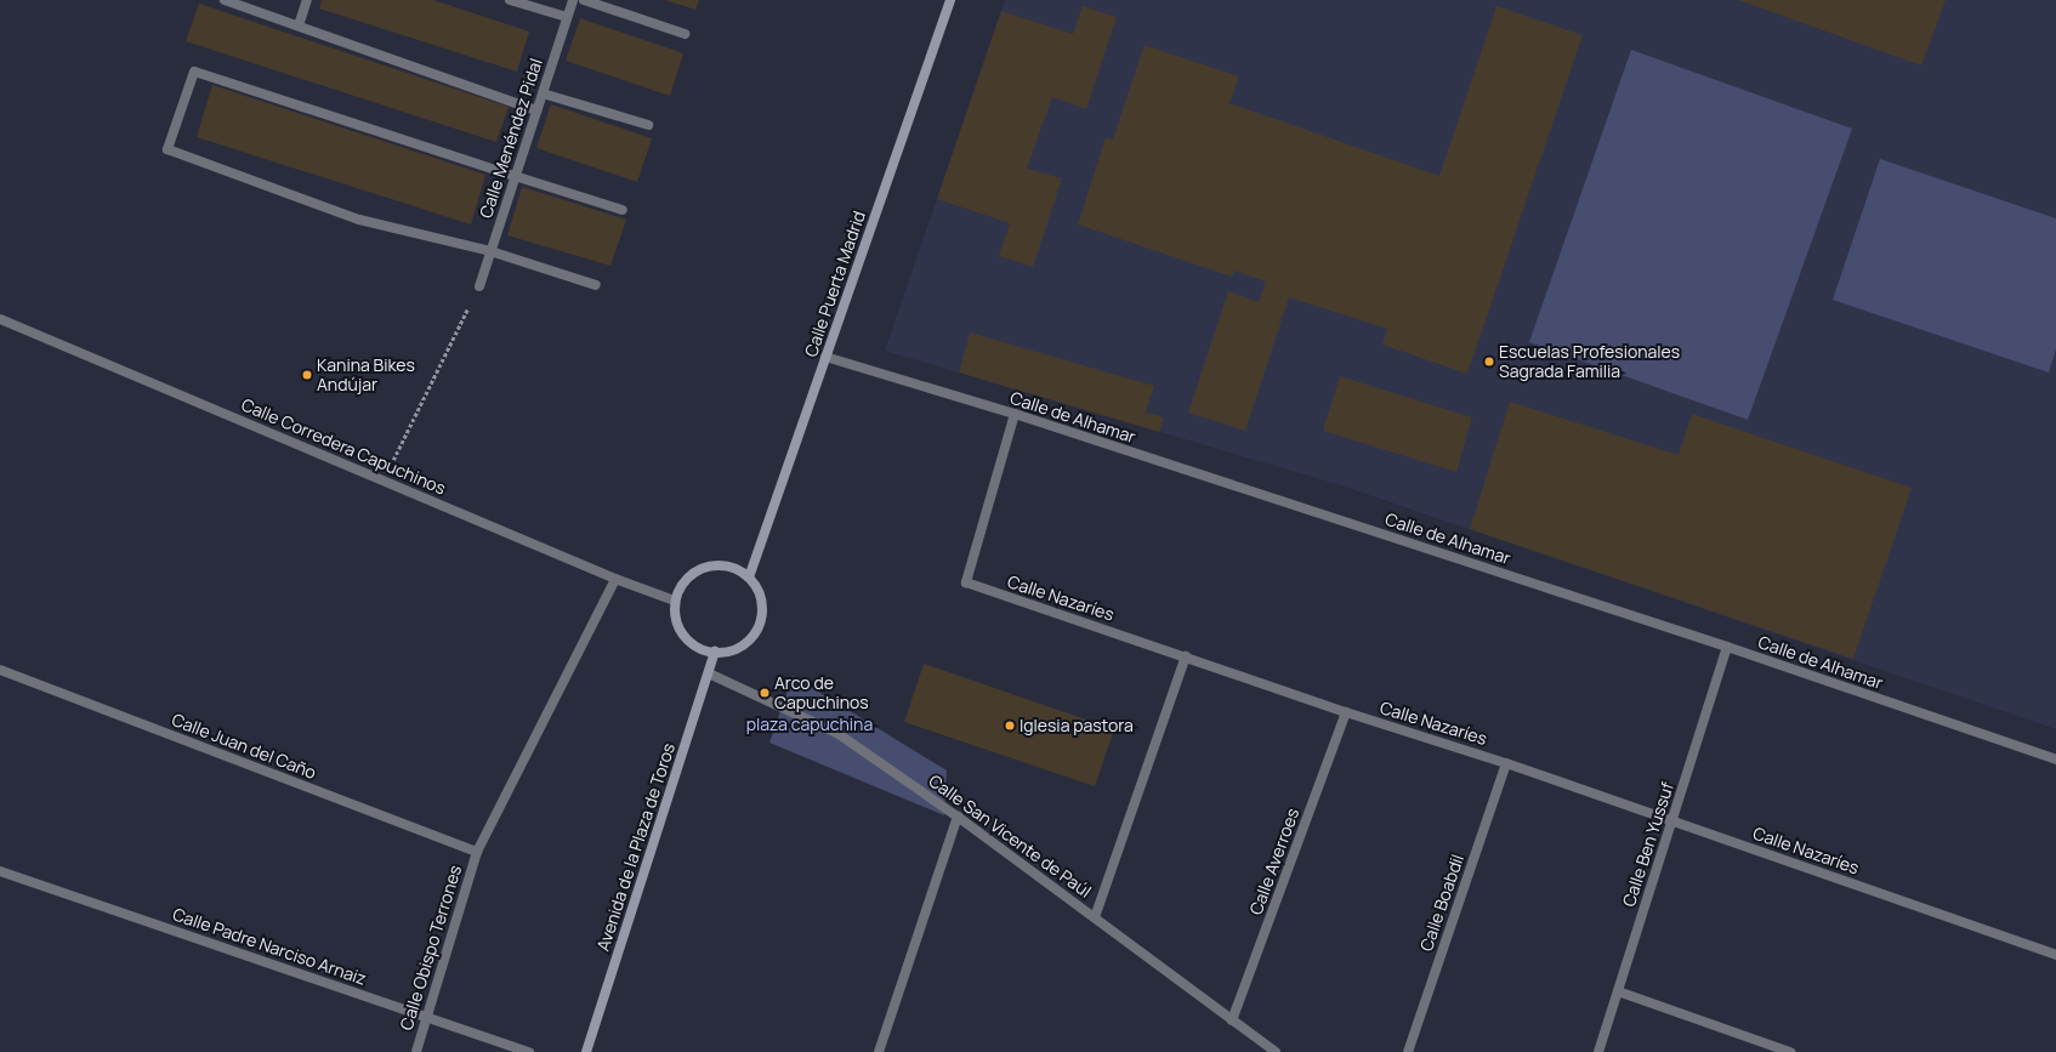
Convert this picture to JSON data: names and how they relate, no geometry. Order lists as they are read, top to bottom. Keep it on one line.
{"streets":{"main road":["Calle Puerta Madrid","Avenida de la Plaza de Toros"],"street":["Calle Menéndez Pidal","Calle de Alhamar","Calle Corredera Capuchinos","Calle Nazaríes","Calle Juan del Caño","Calle San Vicente de Paúl","Calle Ben Yussuf","Calle Averroes","Calle Boabdil","Calle Padre Narciso Arnaiz","Calle Obispo Terrones"]},"crossings":[["Calle Puerta Madrid","Calle de Alhamar"],["Calle Puerta Madrid","Calle Corredera Capuchinos"],["Calle Puerta Madrid","Avenida de la Plaza de Toros"],["Calle de Alhamar","Calle Nazaríes"],["Calle de Alhamar","Calle Ben Yussuf"],["Calle Corredera Capuchinos","Avenida de la Plaza de Toros"],["Calle Corredera Capuchinos","Calle Obispo Terrones"],["Calle Nazaríes","Calle Ben Yussuf"],["Calle Nazaríes","Calle Averroes"],["Calle Nazaríes","Calle Boabdil"],["Calle Juan del Caño","Calle Obispo Terrones"],["Calle San Vicente de Paúl","Avenida de la Plaza de Toros"],["Calle San Vicente de Paúl","Calle Averroes"],["Calle Padre Narciso Arnaiz","Calle Obispo Terrones"]],"parks":["plaza capuchina"],"places":["Escuelas Profesionales Sagrada Familia","Kanina Bikes Andújar","Arco de Capuchinos","Iglesia pastora"]}
